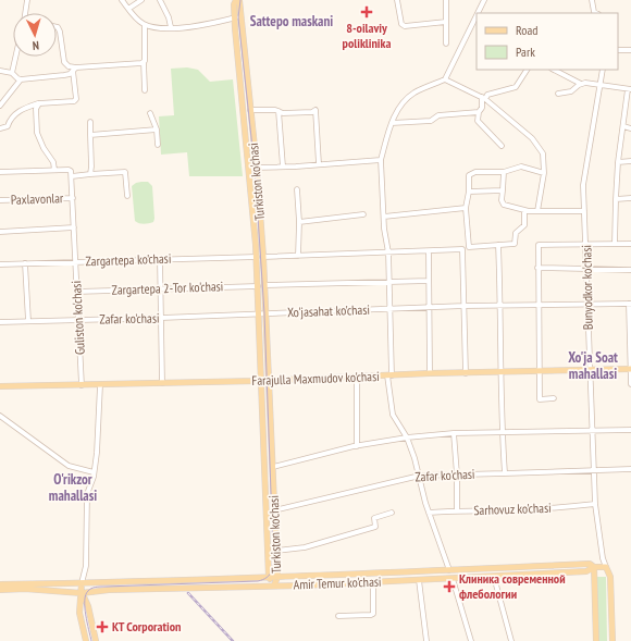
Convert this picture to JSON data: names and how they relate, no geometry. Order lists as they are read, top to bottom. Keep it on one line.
{"streets":{"main road":["Turkiston ko'chasi","Farajulla Maxmudov ko'chasi","Amir Temur ko'chasi"],"street":["Paxlavonlar","Zargartepa ko'chasi","Bunyodkor ko'chasi","Zargartepa 2-Tor ko'chasi","Xo'jasahat ko'chasi","Guliston ko'chasi","Zafar ko'chasi","Sarhovuz ko'chasi"]},"crossings":[["Turkiston ko'chasi","Zargartepa ko'chasi"],["Turkiston ko'chasi","Zargartepa 2-Tor ko'chasi"],["Turkiston ko'chasi","Xo'jasahat ko'chasi"],["Turkiston ko'chasi","Zafar ko'chasi"],["Turkiston ko'chasi","Farajulla Maxmudov ko'chasi"],["Turkiston ko'chasi","Amir Temur ko'chasi"],["Paxlavonlar","Guliston ko'chasi"],["Zargartepa ko'chasi","Guliston ko'chasi"],["Bunyodkor ko'chasi","Xo'jasahat ko'chasi"],["Bunyodkor ko'chasi","Zafar ko'chasi"],["Bunyodkor ko'chasi","Farajulla Maxmudov ko'chasi"],["Bunyodkor ko'chasi","Sarhovuz ko'chasi"],["Bunyodkor ko'chasi","Amir Temur ko'chasi"],["Zargartepa 2-Tor ko'chasi","Guliston ko'chasi"],["Xo'jasahat ko'chasi","Zafar ko'chasi"],["Guliston ko'chasi","Zafar ko'chasi"],["Guliston ko'chasi","Farajulla Maxmudov ko'chasi"]],"districts":["Sattepo maskani","Xo'ja Soat mahallasi","O'rikzor mahallasi"],"places":{"health":["8-oilaviy poliklinika","Клиника современной флебологии","KT Corporation"]},"legend":["Road","Park"],"north":"bottom"}
